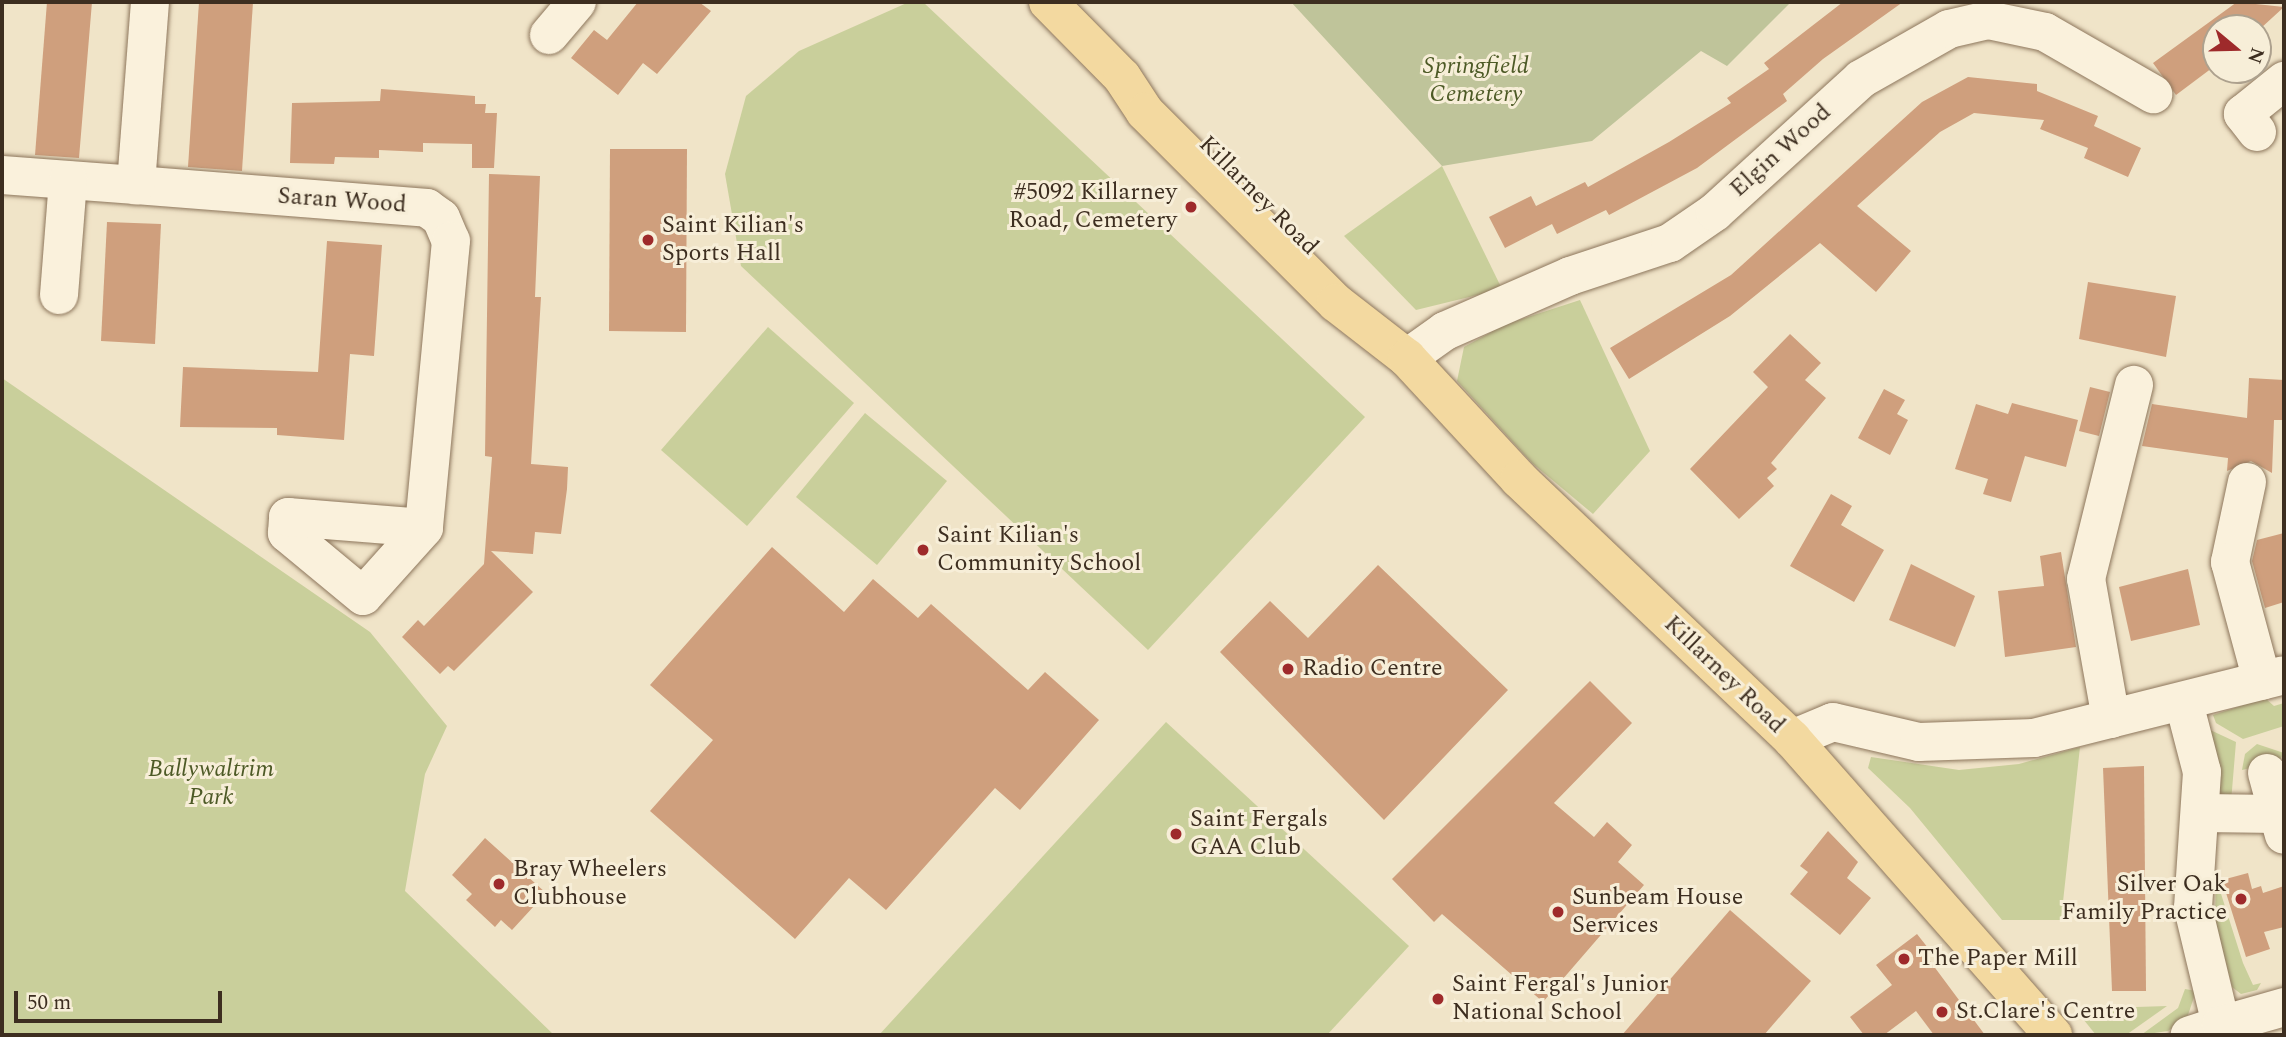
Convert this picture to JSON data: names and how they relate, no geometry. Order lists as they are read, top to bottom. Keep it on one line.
{"streets":{"main road":["Killarney Road"],"street":["Elgin Wood","Saran Wood"]},"crossings":[["Elgin Wood","Killarney Road"]],"parks":["Springfield Cemetery","Ballywaltrim Park"],"places":["#5092 Killarney Road, Cemetery","Saint Kilian's Sports Hall","Saint Kilian's Community School","Radio Centre","Saint Fergals GAA Club","Bray Wheelers Clubhouse","Silver Oak Family Practice","Sunbeam House Services","The Paper Mill","Saint Fergal's Junior National School","St.Clare's Centre"],"scale_bar":"50 m","north":"right"}
